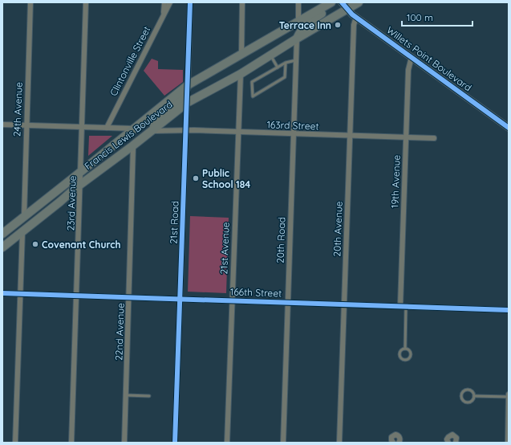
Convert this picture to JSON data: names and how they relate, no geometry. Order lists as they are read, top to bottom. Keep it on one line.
{"streets":{"main road":["Francis Lewis Boulevard"],"street":["Willets Point Boulevard","Clintonville Street","24th Avenue","163rd Street","19th Avenue","23rd Avenue","21st Road","20th Avenue","20th Road","21st Avenue","166th Street","22nd Avenue"]},"crossings":[["Willets Point Boulevard","Francis Lewis Boulevard"],["Willets Point Boulevard","19th Avenue"],["Willets Point Boulevard","20th Avenue"],["24th Avenue","Francis Lewis Boulevard"],["163rd Street","Francis Lewis Boulevard"],["163rd Street","19th Avenue"],["163rd Street","21st Road"],["163rd Street","20th Avenue"],["163rd Street","20th Road"],["163rd Street","21st Avenue"],["Francis Lewis Boulevard","23rd Avenue"],["Francis Lewis Boulevard","21st Road"],["Francis Lewis Boulevard","20th Road"],["Francis Lewis Boulevard","21st Avenue"],["Francis Lewis Boulevard","22nd Avenue"],["19th Avenue","166th Street"],["23rd Avenue","166th Street"],["21st Road","166th Street"],["20th Avenue","166th Street"],["20th Road","166th Street"],["21st Avenue","166th Street"],["166th Street","22nd Avenue"]],"places":["Terrace Inn","Public School 184","Covenant Church"],"scale_bar":"100 m"}
